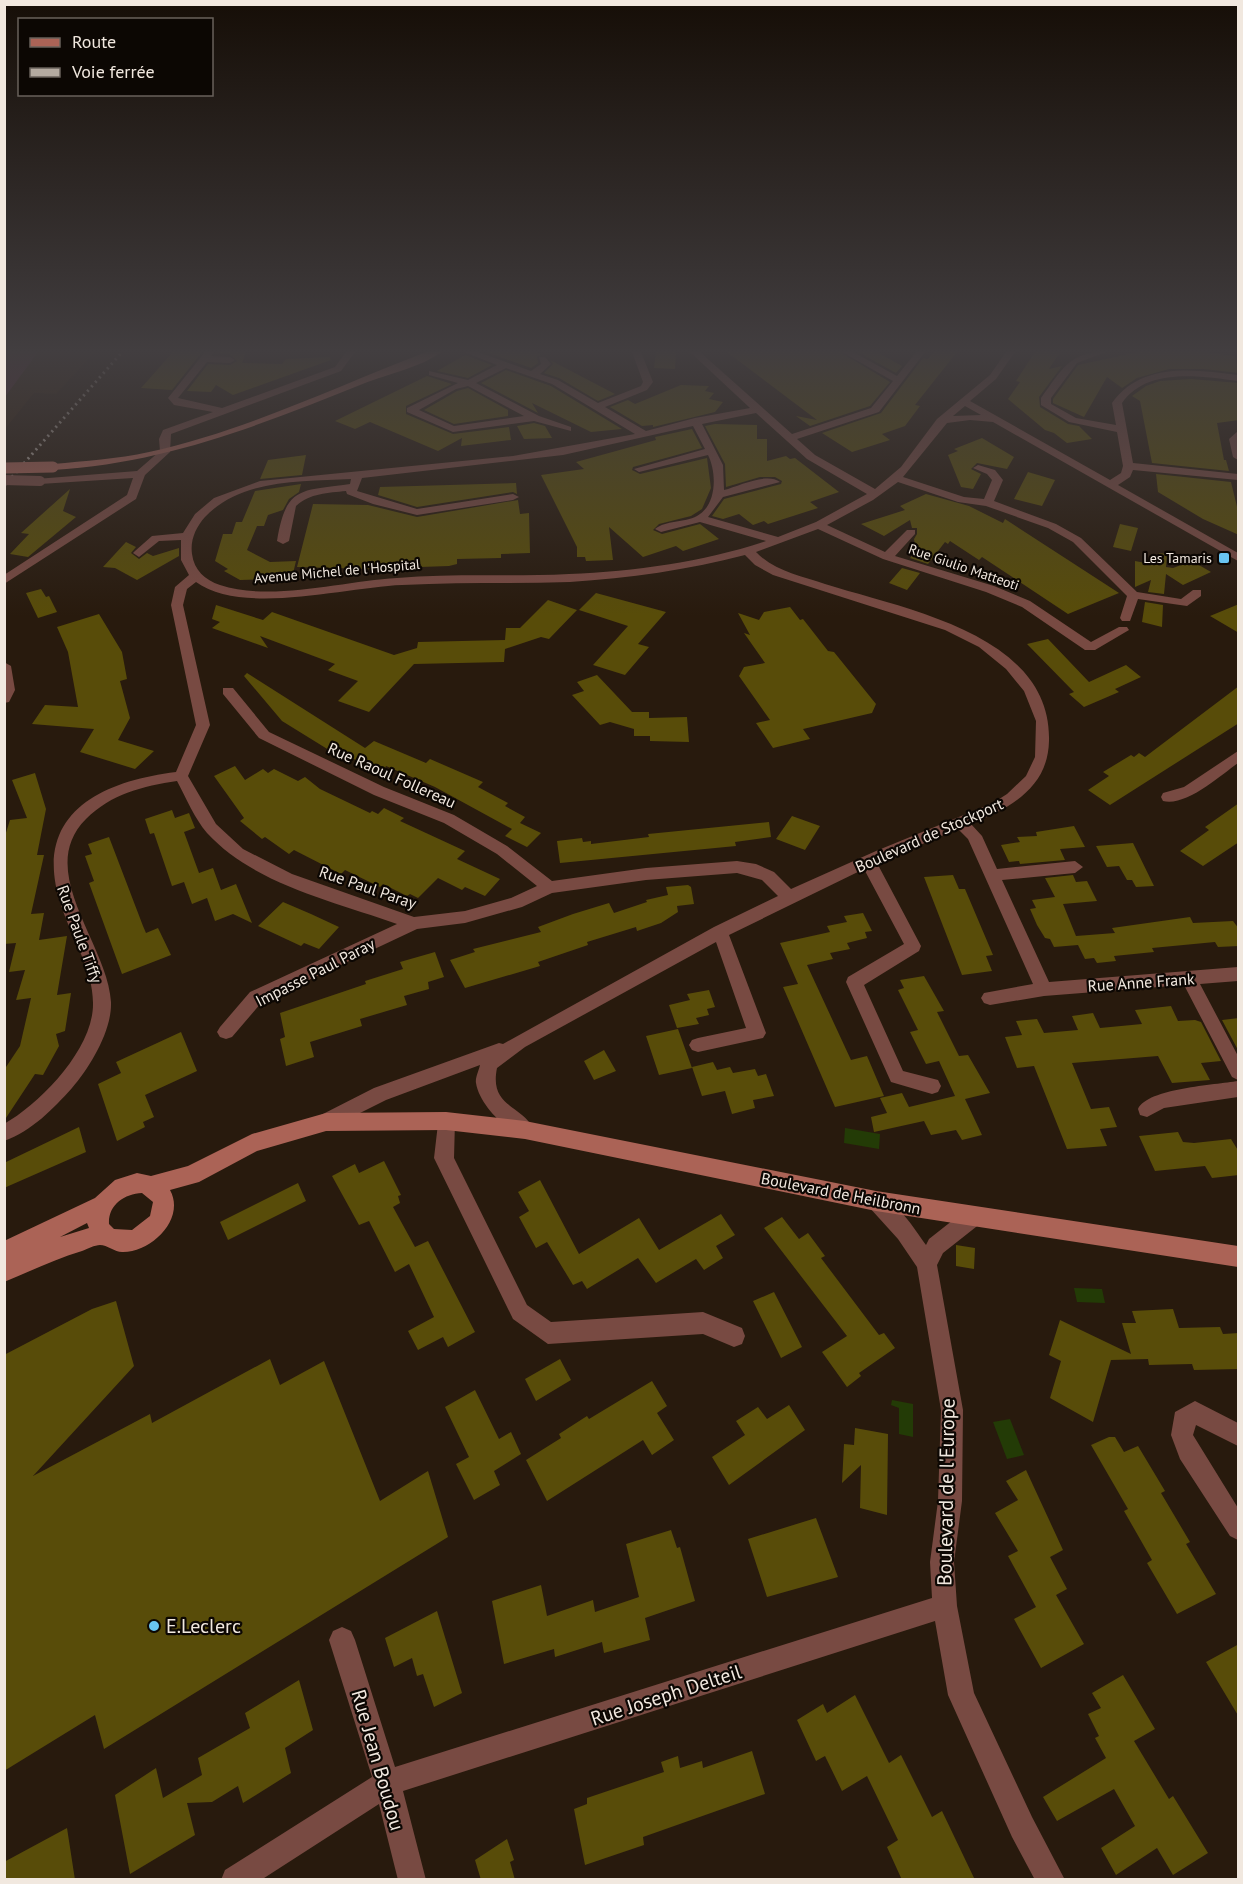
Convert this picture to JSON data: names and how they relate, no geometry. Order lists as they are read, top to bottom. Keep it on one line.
{"streets":{"street":["Rue Giulio Matteoti","Avenue Michel de l'Hospital","Rue Raoul Follereau","Boulevard de Stockport","Rue Paul Paray","Rue Paule Tiffy","Impasse Paul Paray","Rue Anne Frank","Boulevard de Heilbronn","Boulevard de l'Europe","Rue Joseph Delteil","Rue Jean Boudou"]},"crossings":[["Avenue Michel de l'Hospital","Boulevard de Stockport"],["Rue Raoul Follereau","Rue Paul Paray"],["Boulevard de Stockport","Rue Paul Paray"],["Boulevard de Stockport","Boulevard de Heilbronn"],["Rue Paul Paray","Rue Paule Tiffy"],["Rue Paul Paray","Impasse Paul Paray"],["Boulevard de Heilbronn","Boulevard de l'Europe"],["Boulevard de l'Europe","Rue Joseph Delteil"],["Rue Joseph Delteil","Rue Jean Boudou"]],"places":{"transit":["Les Tamaris"],"other":["E.Leclerc"]},"legend":["Route","Voie ferrée"]}
